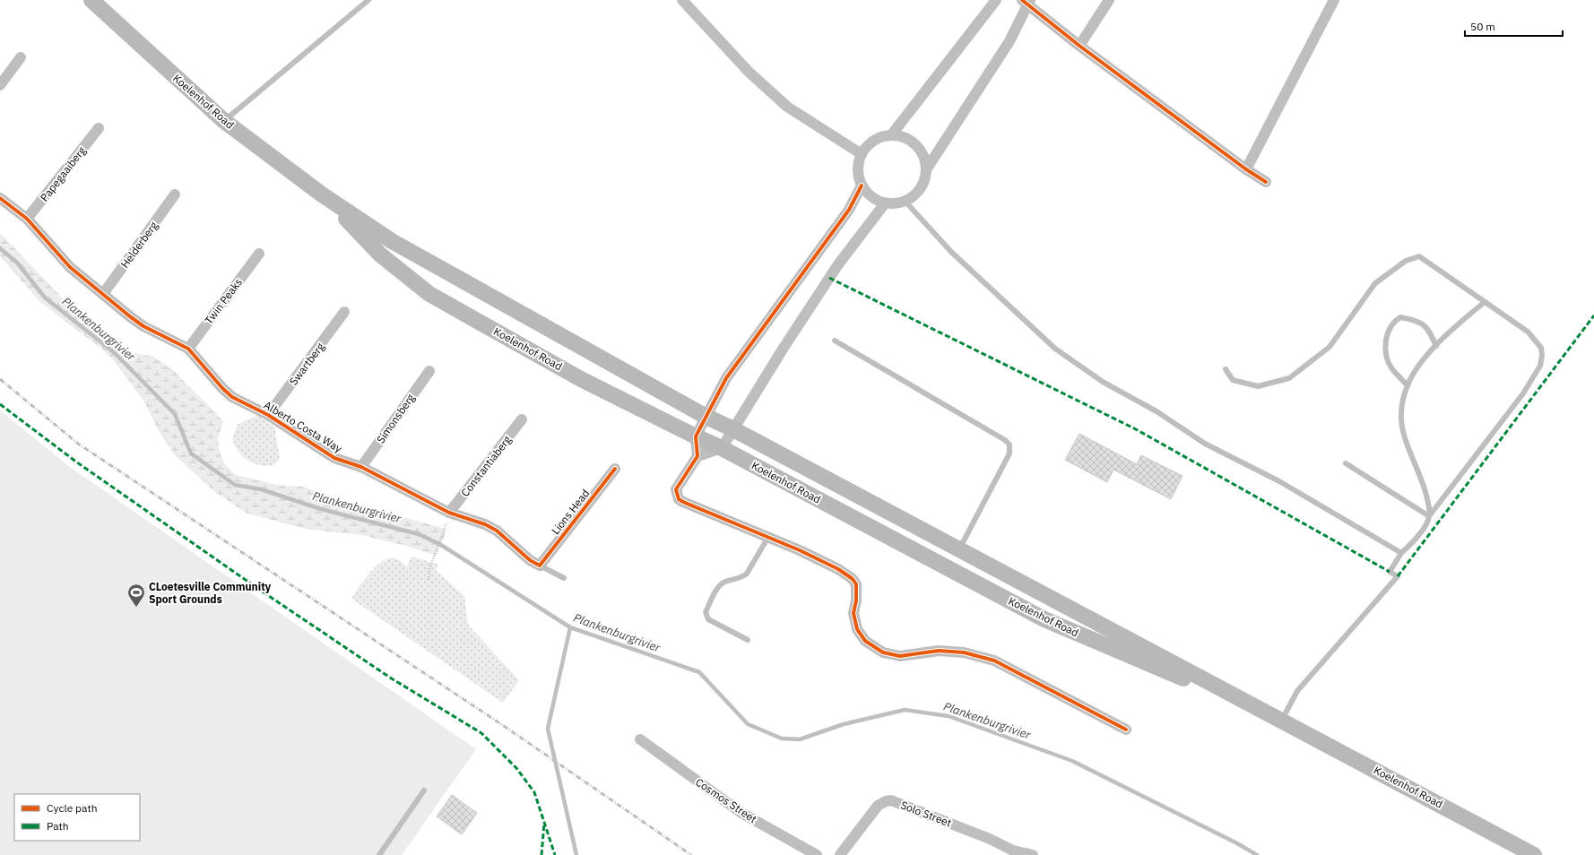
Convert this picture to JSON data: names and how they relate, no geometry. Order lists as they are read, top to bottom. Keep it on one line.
{"streets":{"main road":["Koelenhof Road"],"street":["Papegaaiberg","Helderberg","Twin Peaks","Swartberg","Simonsberg","Alberto Costa Way","Constantiaberg","Lions Head","Cosmos Street","Solo Street"]},"crossings":[["Papegaaiberg","Alberto Costa Way"],["Helderberg","Alberto Costa Way"],["Twin Peaks","Alberto Costa Way"],["Swartberg","Alberto Costa Way"],["Simonsberg","Alberto Costa Way"],["Alberto Costa Way","Constantiaberg"],["Alberto Costa Way","Lions Head"]],"water":["Plankenburgrivier"],"places":{"sports":["CLoetesville Community Sport Grounds"]},"legend":["Cycle path","Path"],"scale_bar":"50 m"}
